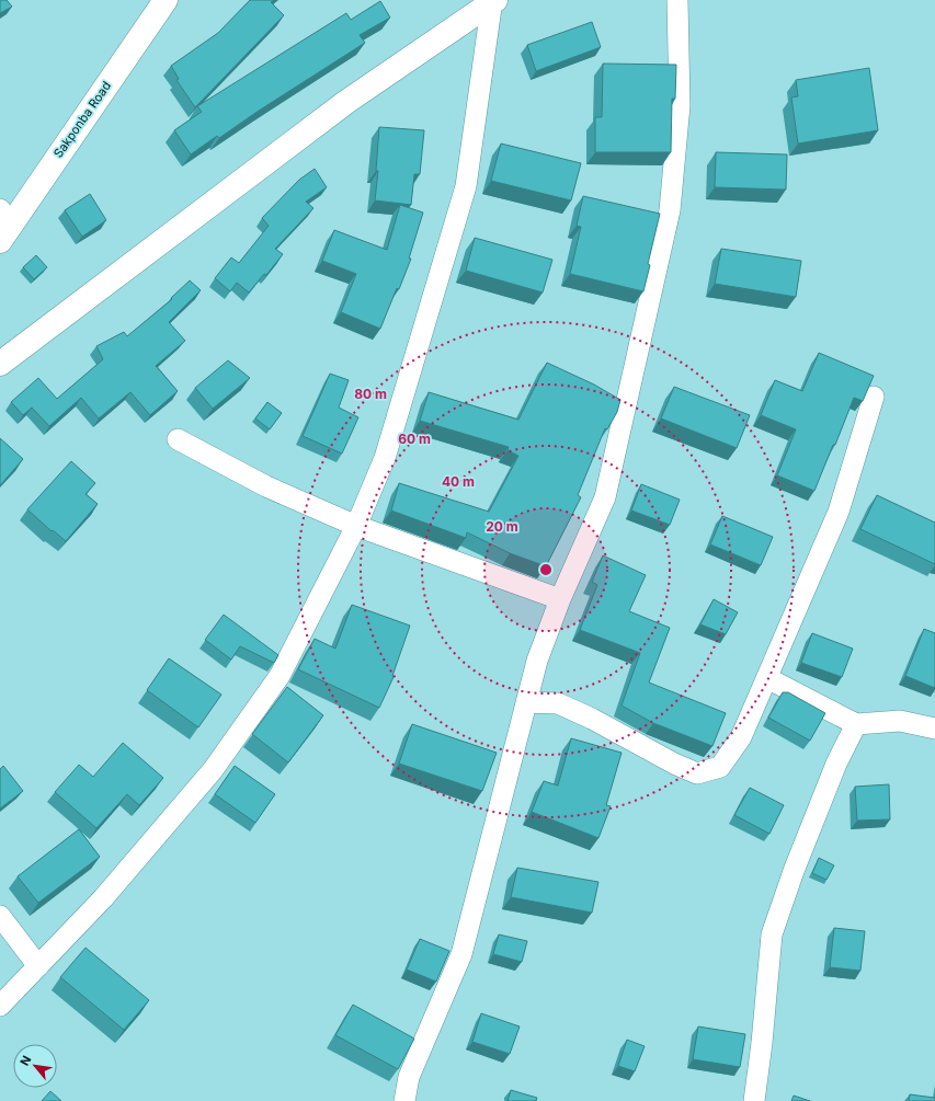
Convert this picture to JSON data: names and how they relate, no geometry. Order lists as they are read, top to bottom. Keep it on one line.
{"streets":{"main road":["Sakponba Road"]},"north":"top left","rings":["80 m","60 m","40 m","20 m"]}
